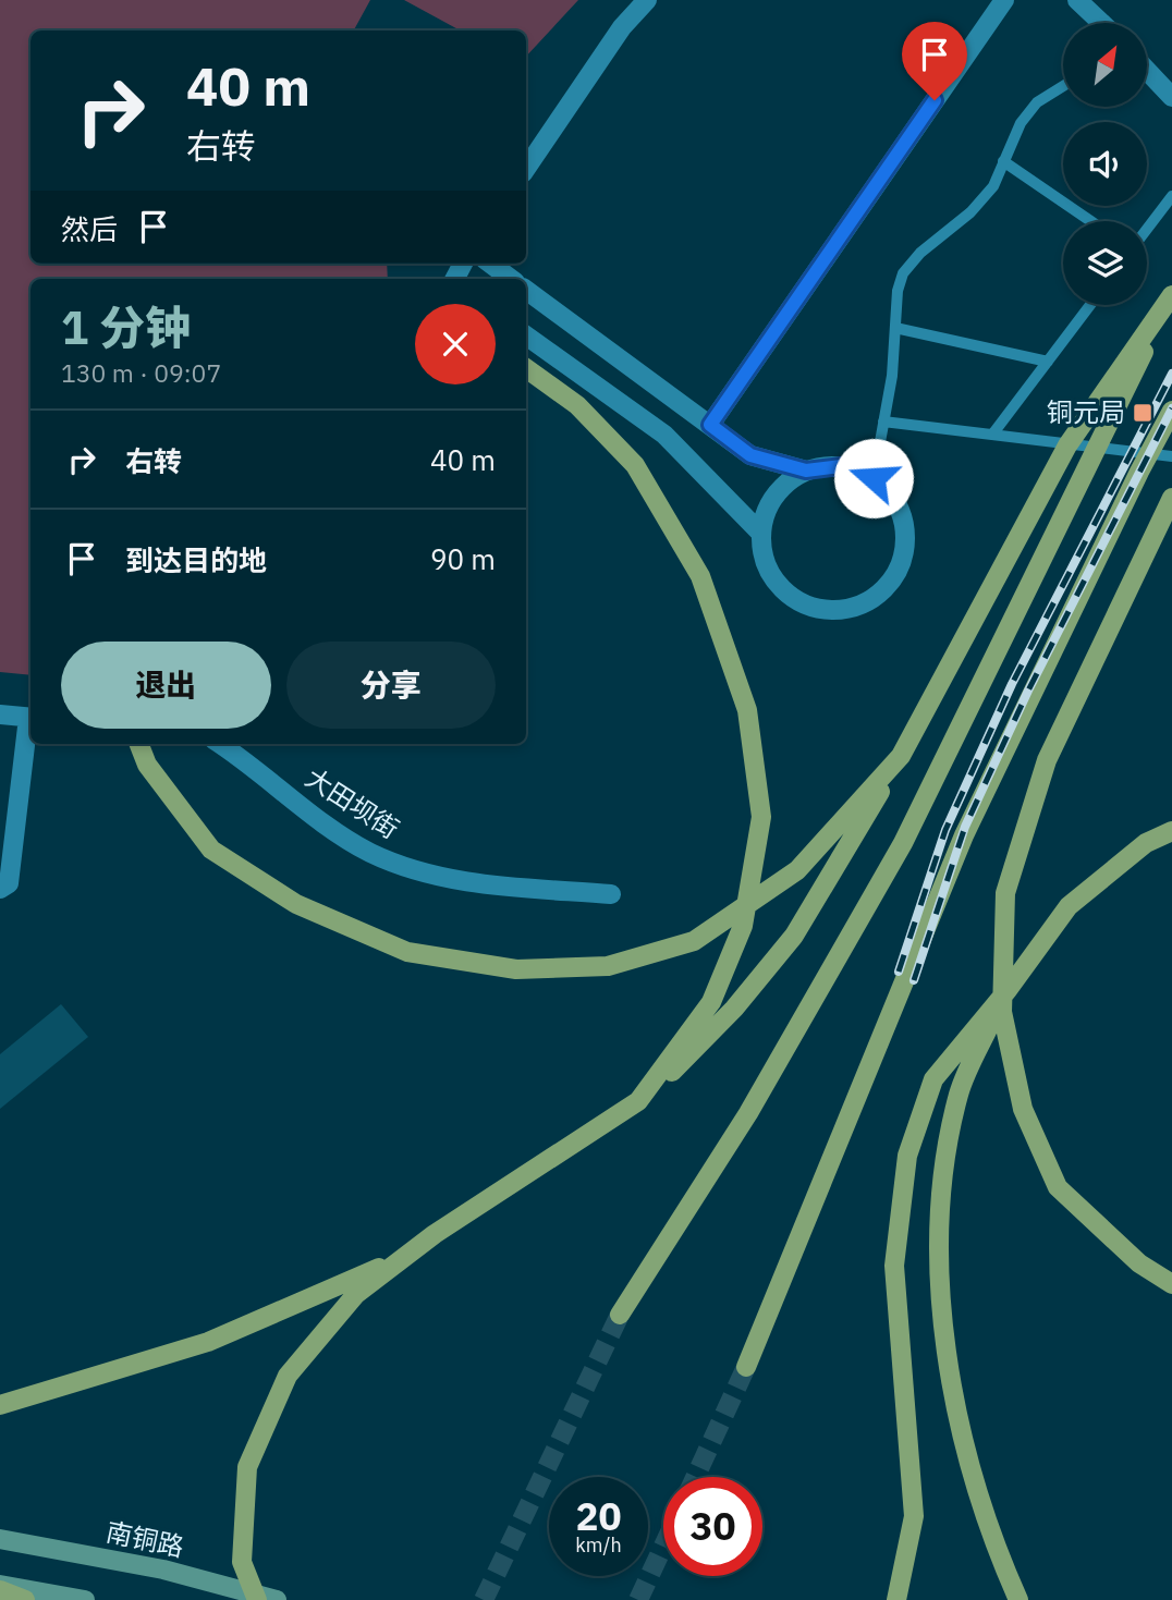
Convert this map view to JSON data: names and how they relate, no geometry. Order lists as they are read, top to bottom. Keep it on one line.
{"streets":{"main road":["南铜路"],"street":["大田坝街"]},"places":{"transit":["铜元局"]},"north":"top right","page":{"turn":["40 m","右转"],"then":"然后","heading":["1 分钟","130 m · 09:07"],"list":[{"name":"右转","value":"40 m"},{"name":"到达目的地","value":"90 m"}],"buttons":["退出","分享"],"speed":"20 km/h","limit":"30"}}
